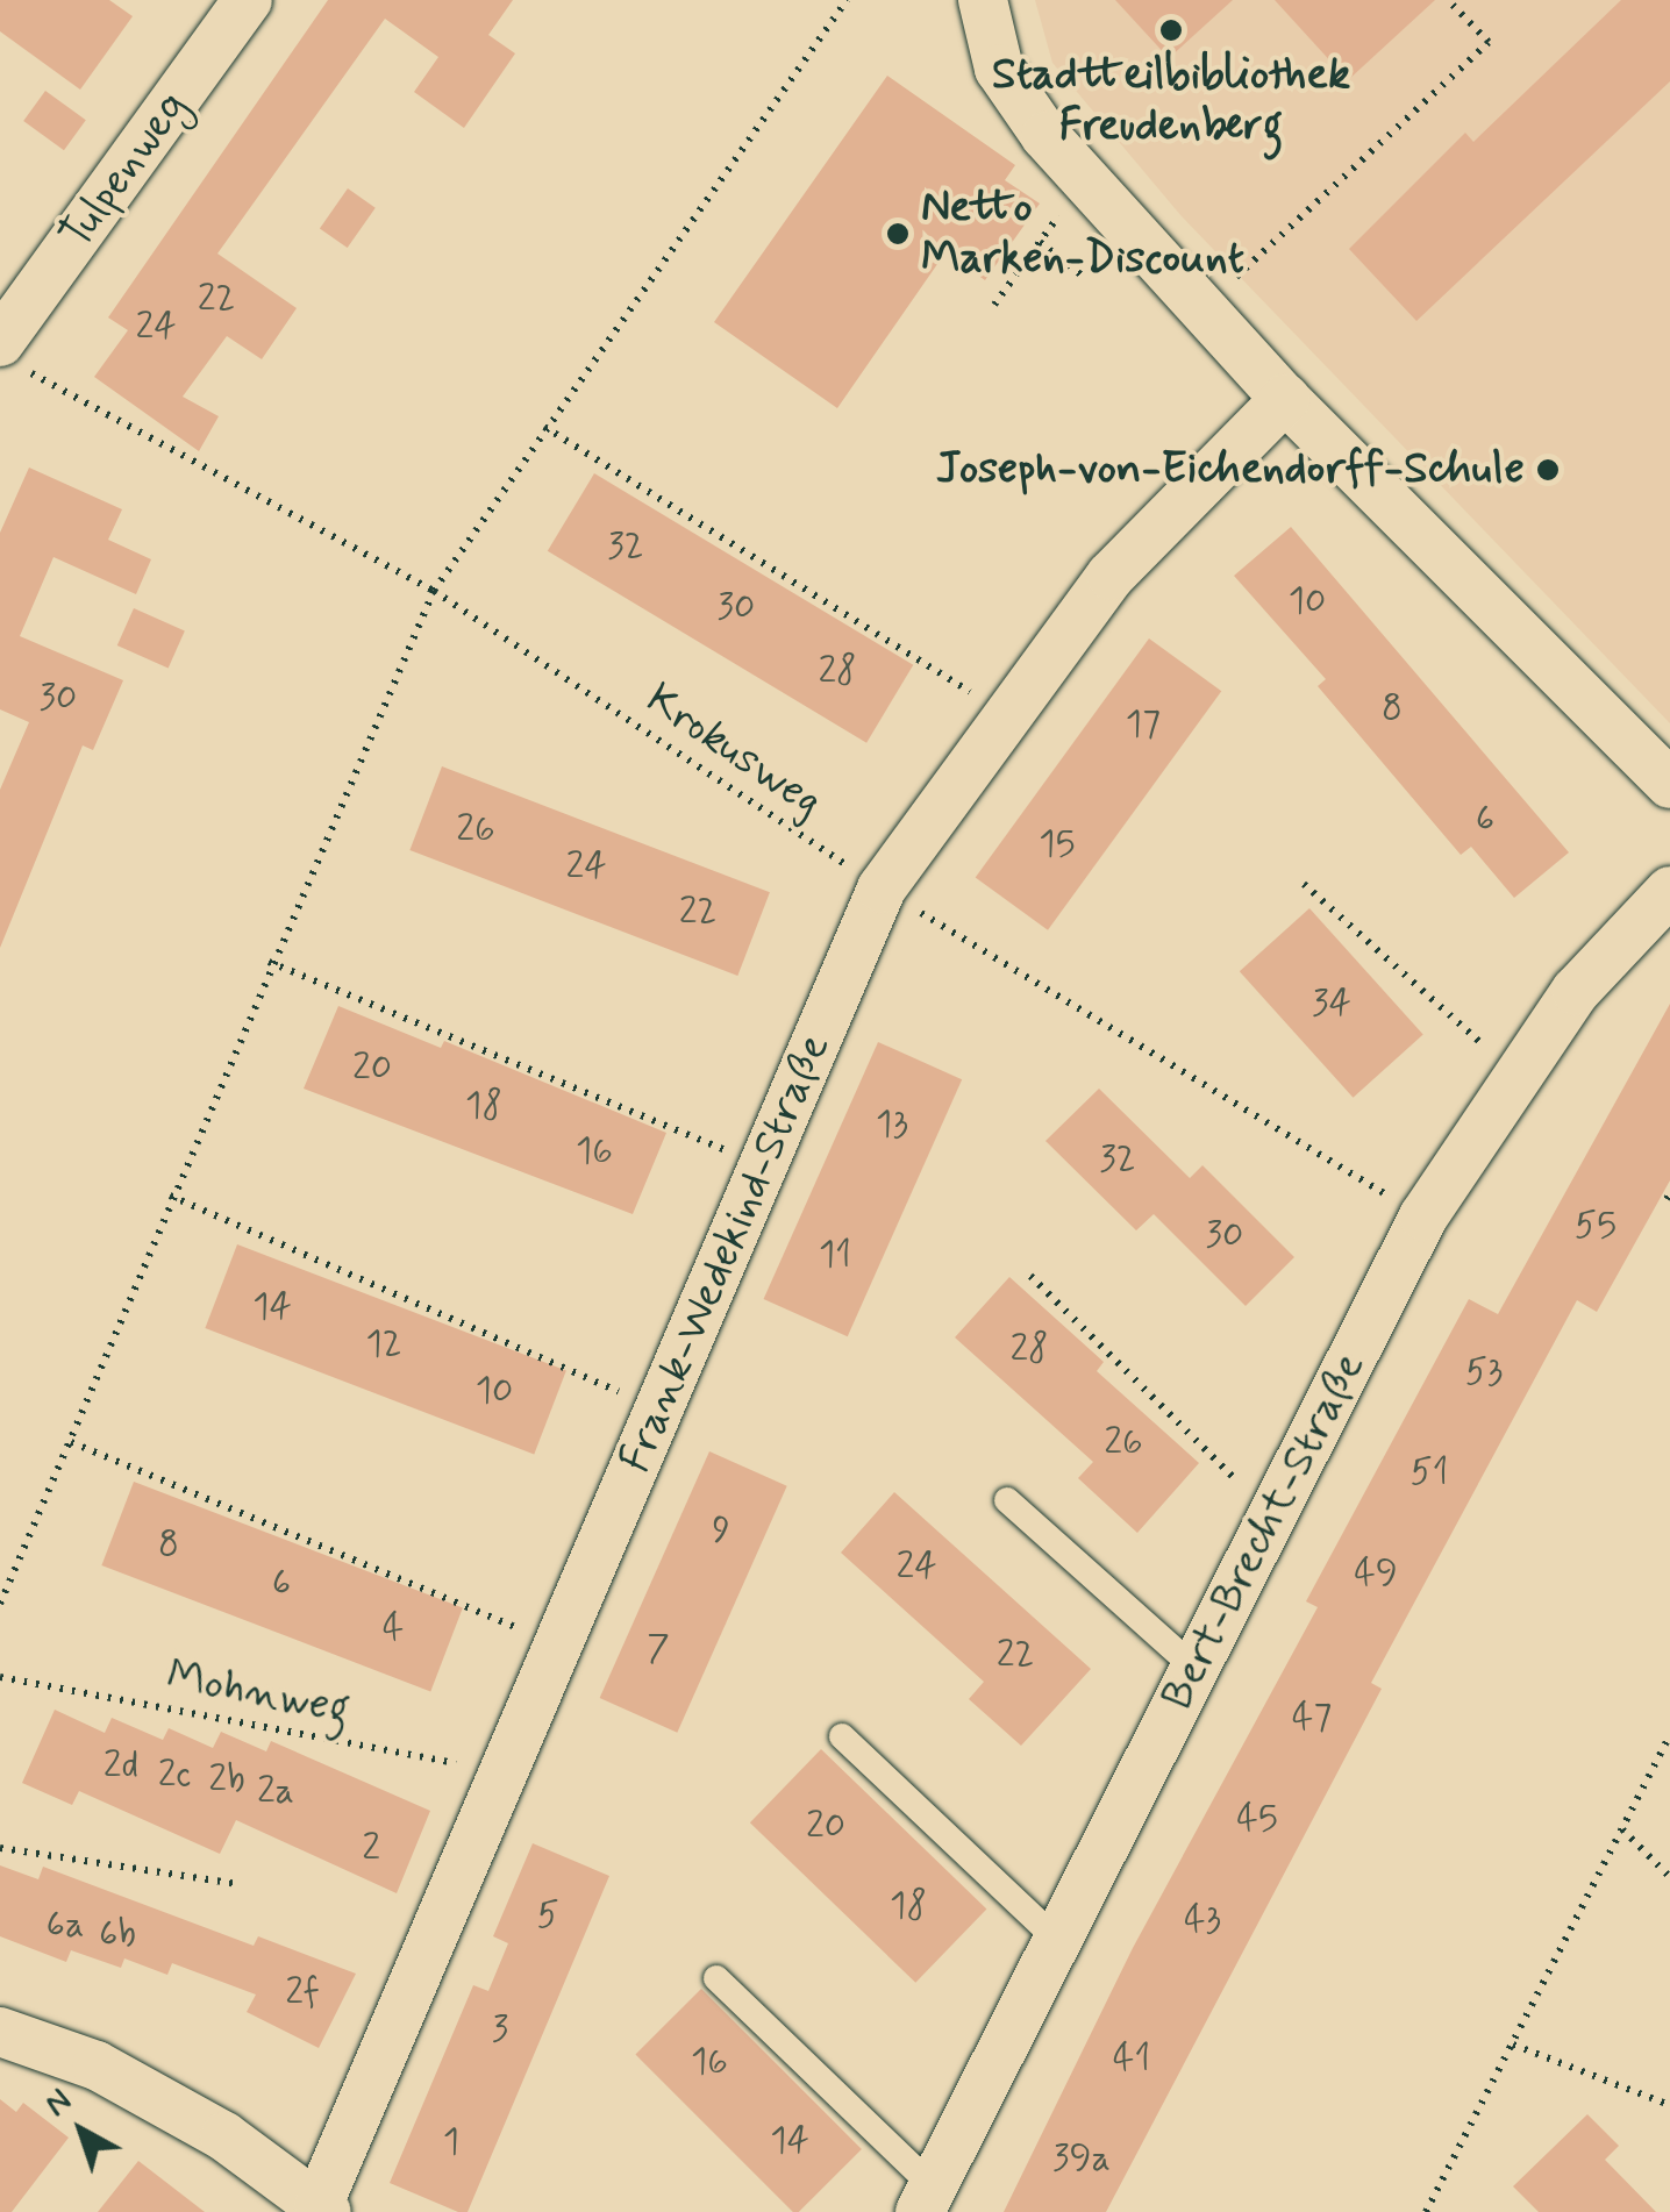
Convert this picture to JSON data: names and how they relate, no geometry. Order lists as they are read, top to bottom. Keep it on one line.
{"streets":{"street":["Tulpenweg","Frank-Wedekind-Straße","Bert-Brecht-Straße"],"path":["Krokusweg","Mohnweg"]},"crossings":[["Tulpenweg","Krokusweg"],["Krokusweg","Frank-Wedekind-Straße"],["Krokusweg","Bert-Brecht-Straße"],["Frank-Wedekind-Straße","Mohnweg"]],"places":["Stadtteilbibliothek Freudenberg","Netto Marken-Discount","Joseph-von-Eichendorff-Schule"],"house_numbers":["22","24","32","10","30","28","30","8","17","6","26","15","24","22","34","20","18","13","16","32","55","30","11","14","12","28","53","10","26","51","9","8","24","49","6","4","7","22","47","2d","2c","2b","2a","45","20","2","18","5","43","6a","6b","2f","3","41","16","14","1","39a"],"north":"top left"}
